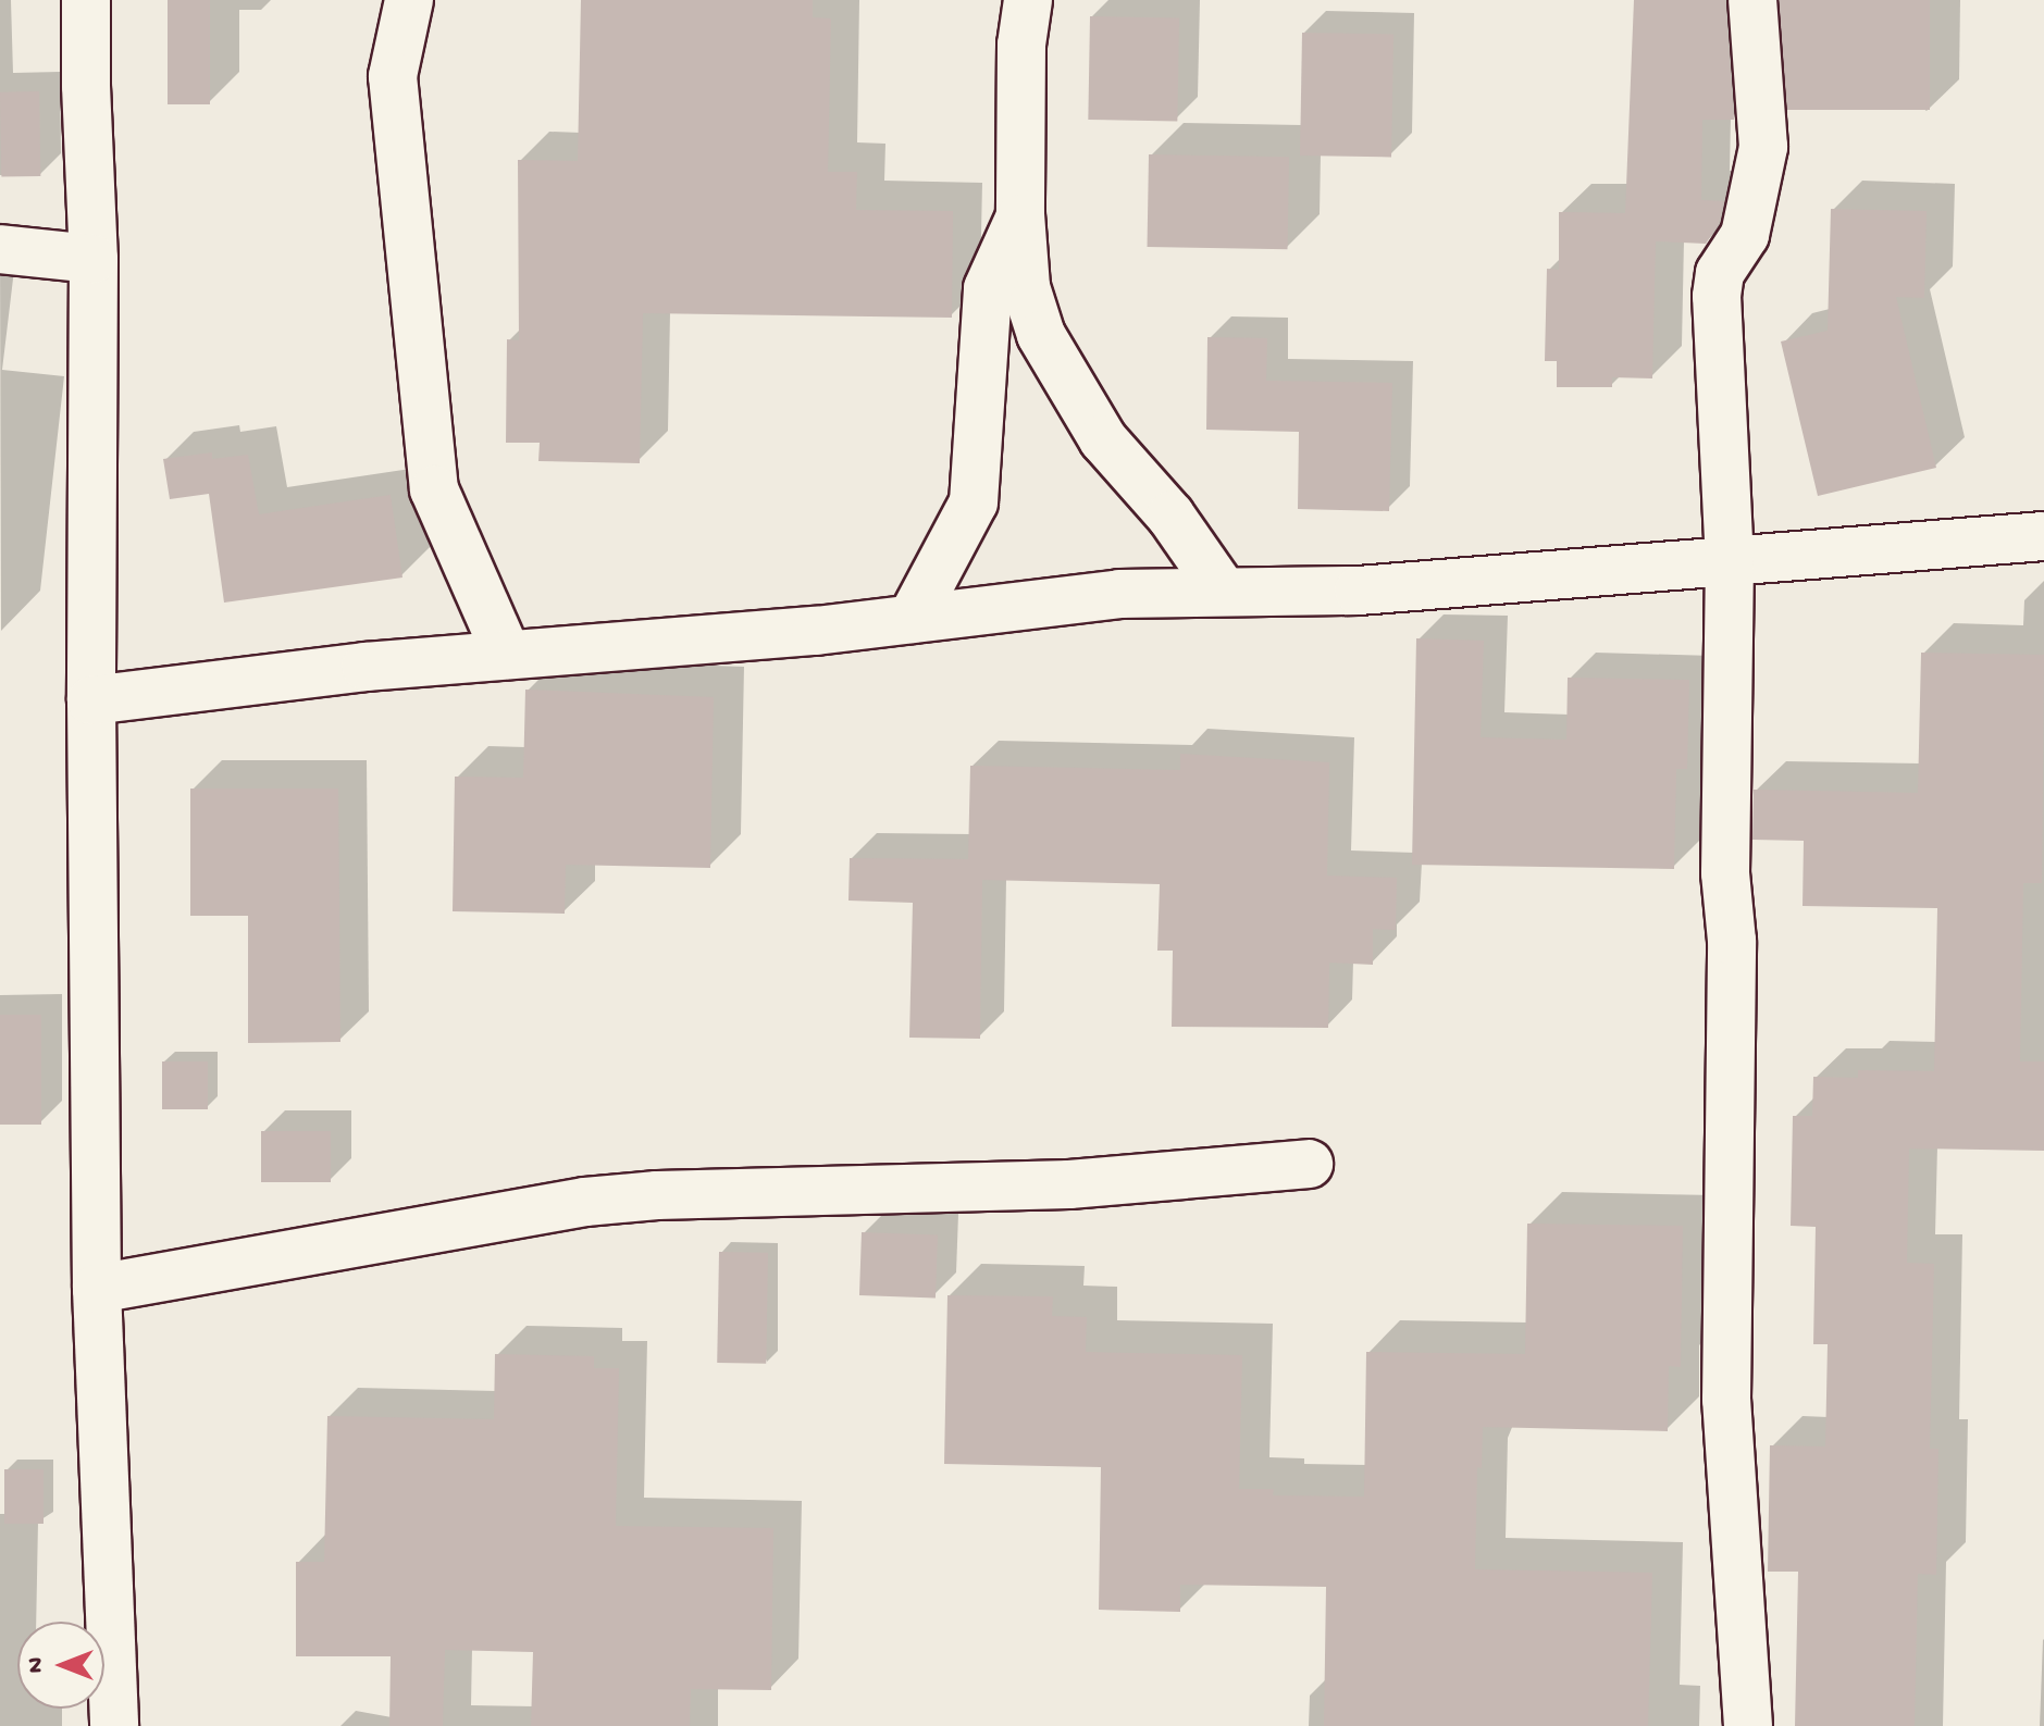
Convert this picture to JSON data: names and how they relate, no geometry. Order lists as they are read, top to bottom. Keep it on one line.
{"north":"left"}
